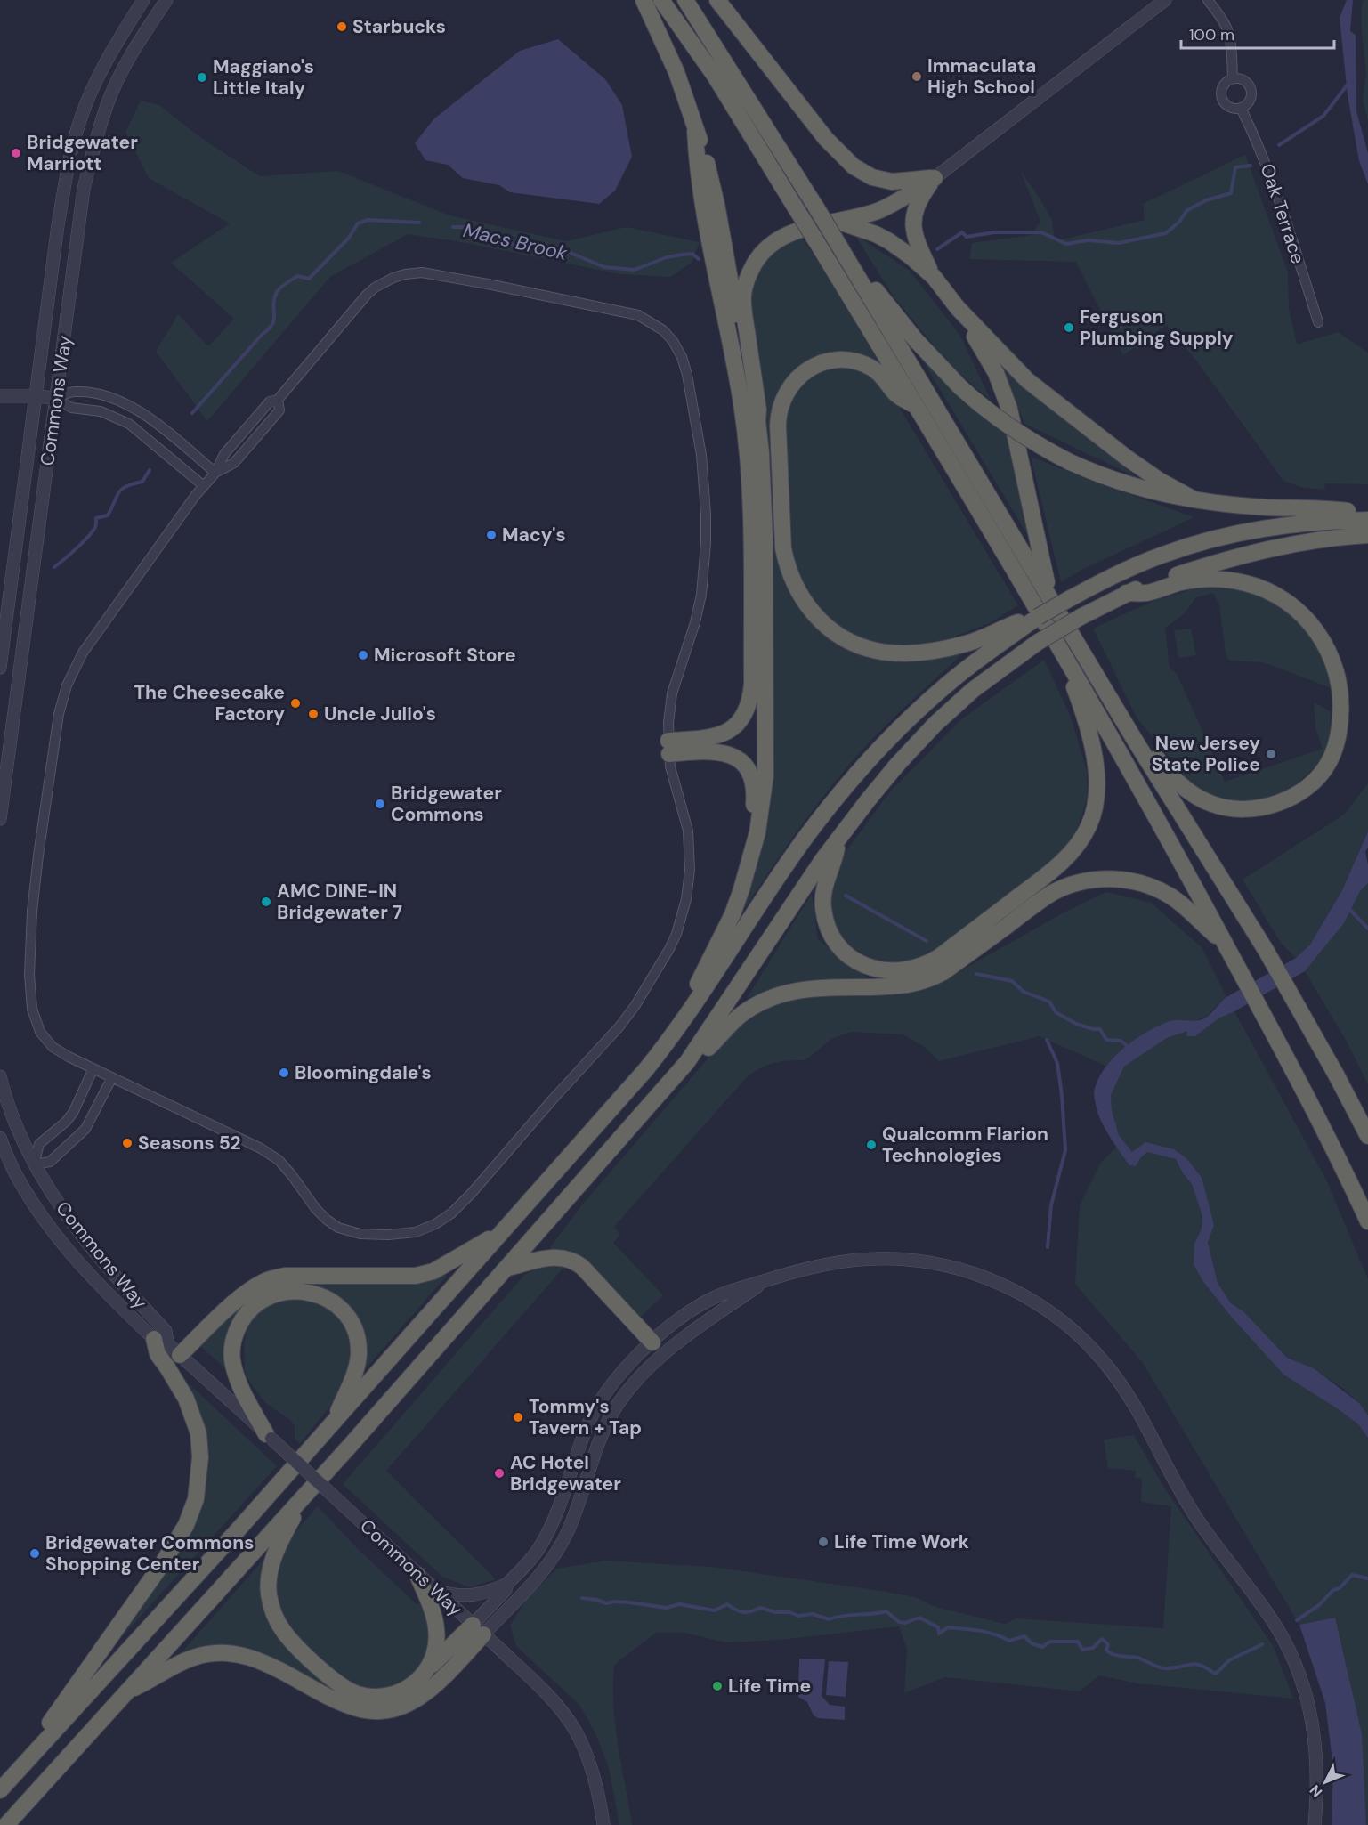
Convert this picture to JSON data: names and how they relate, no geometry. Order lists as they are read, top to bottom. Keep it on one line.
{"streets":{"street":["Oak Terrace","Commons Way"]},"water":["Macs Brook"],"places":["Starbucks","Immaculata High School","Maggiano's Little Italy","Bridgewater Marriott","Ferguson Plumbing Supply","Macy's","Microsoft Store","The Cheesecake Factory","Uncle Julio's","New Jersey State Police","Bridgewater Commons","AMC DINE-IN Bridgewater 7","Bloomingdale's","Seasons 52","Qualcomm Flarion Technologies","Tommy's Tavern + Tap","AC Hotel Bridgewater","Life Time Work","Bridgewater Commons Shopping Center","Life Time"],"scale_bar":"100 m","north":"bottom left"}
